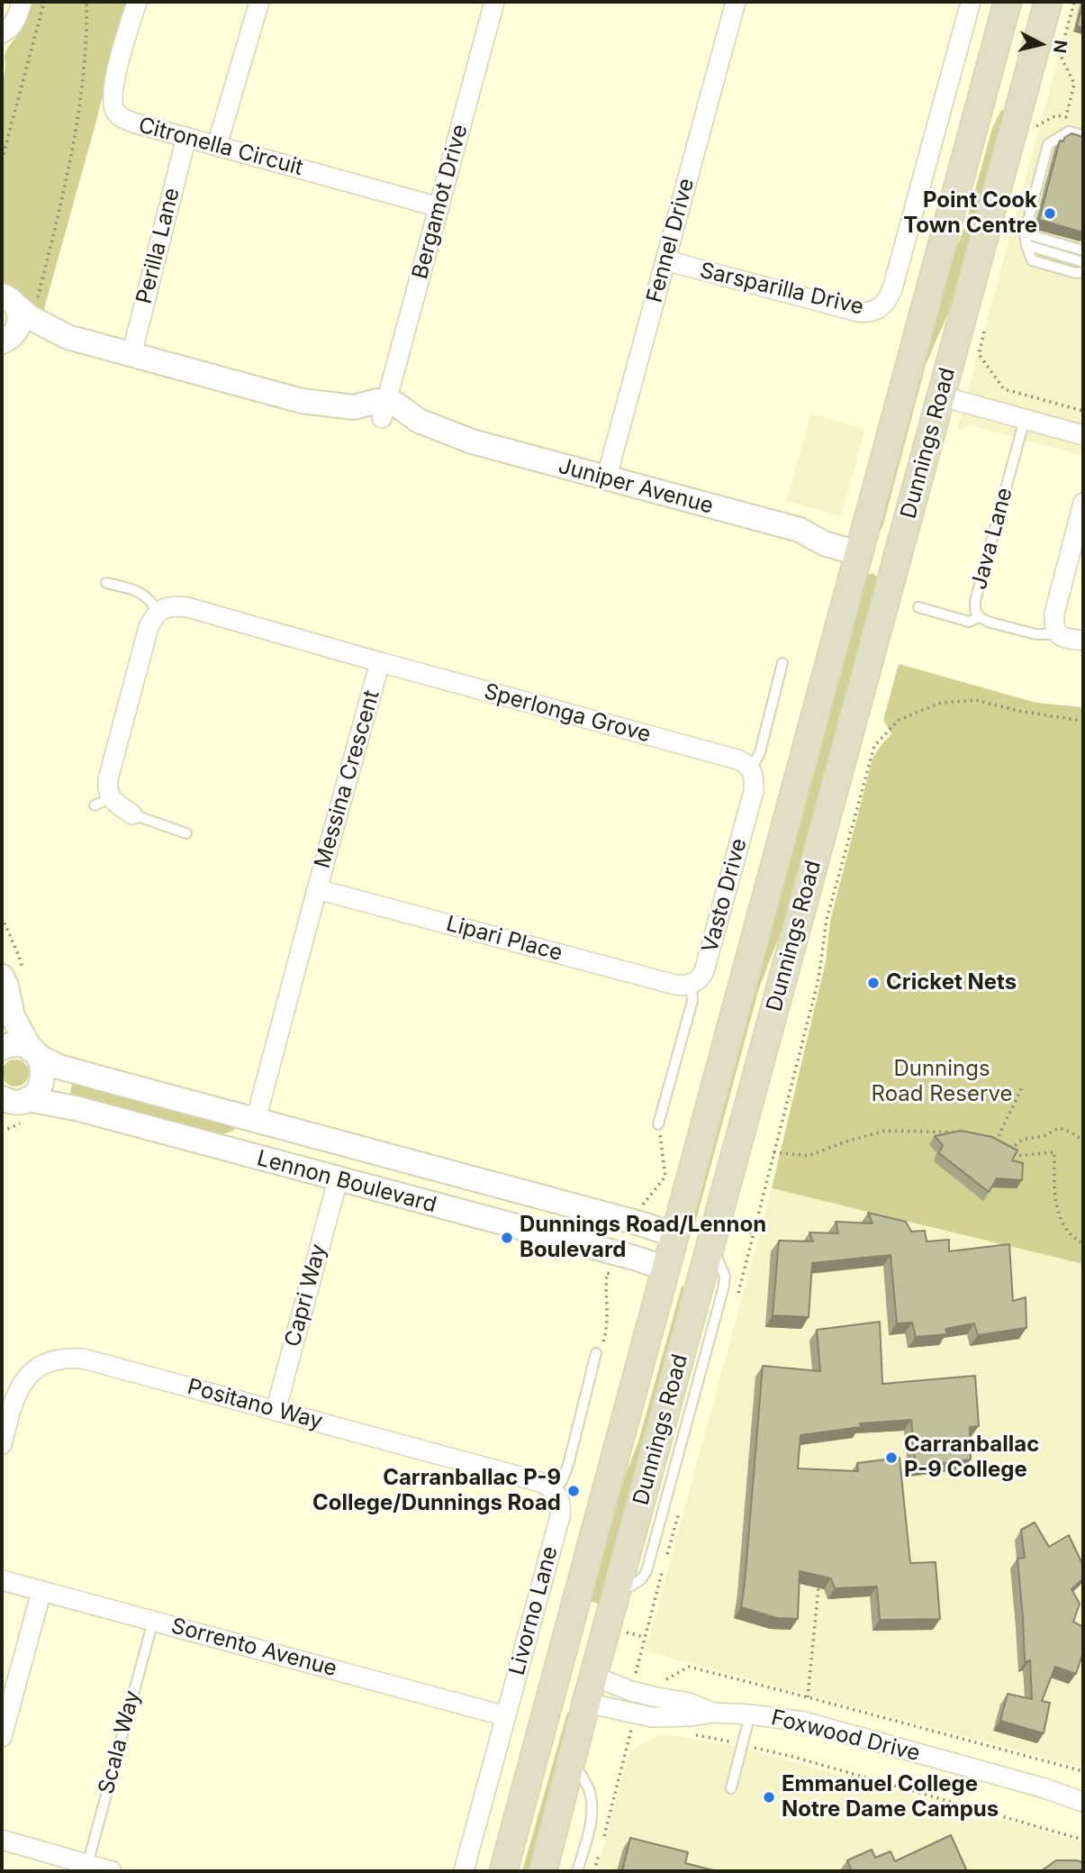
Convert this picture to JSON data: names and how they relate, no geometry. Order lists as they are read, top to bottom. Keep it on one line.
{"streets":{"main road":["Dunnings Road"],"street":["Citronella Circuit","Bergamot Drive","Fennel Drive","Perilla Lane","Sarsparilla Drive","Juniper Avenue","Sperlonga Grove","Messina Crescent","Vasto Drive","Lipari Place","Lennon Boulevard","Capri Way","Positano Way","Livorno Lane","Sorrento Avenue","Foxwood Drive"],"lane":["Java Lane","Scala Way"]},"crossings":[["Citronella Circuit","Bergamot Drive"],["Citronella Circuit","Perilla Lane"],["Bergamot Drive","Juniper Avenue"],["Fennel Drive","Sarsparilla Drive"],["Fennel Drive","Juniper Avenue"],["Dunnings Road","Juniper Avenue"],["Dunnings Road","Lennon Boulevard"],["Dunnings Road","Foxwood Drive"],["Sperlonga Grove","Messina Crescent"],["Sperlonga Grove","Vasto Drive"],["Messina Crescent","Lipari Place"],["Messina Crescent","Lennon Boulevard"],["Vasto Drive","Lipari Place"],["Lennon Boulevard","Capri Way"],["Capri Way","Positano Way"],["Positano Way","Livorno Lane"],["Livorno Lane","Sorrento Avenue"],["Sorrento Avenue","Scala Way"]],"parks":["Dunnings Road Reserve"],"places":["Point Cook Town Centre","Cricket Nets","Dunnings Road/Lennon Boulevard","Carranballac P-9 College","Carranballac P-9 College/Dunnings Road","Emmanuel College Notre Dame Campus"],"north":"right"}
